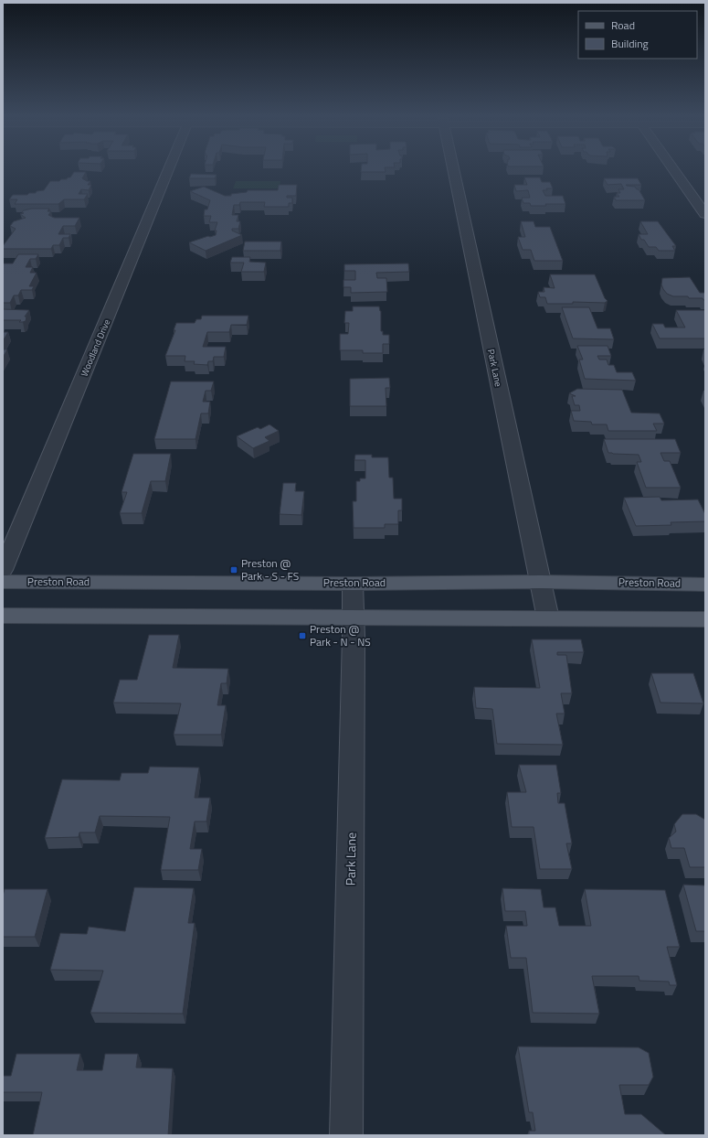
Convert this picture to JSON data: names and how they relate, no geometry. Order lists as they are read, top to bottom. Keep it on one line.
{"streets":{"main road":["Preston Road"],"street":["Woodland Drive","Park Lane"]},"crossings":[["Park Lane","Preston Road"]],"places":{"transit":["Preston @ Park - S - FS","Preston @ Park - N - NS"]},"legend":["Road","Building"]}
